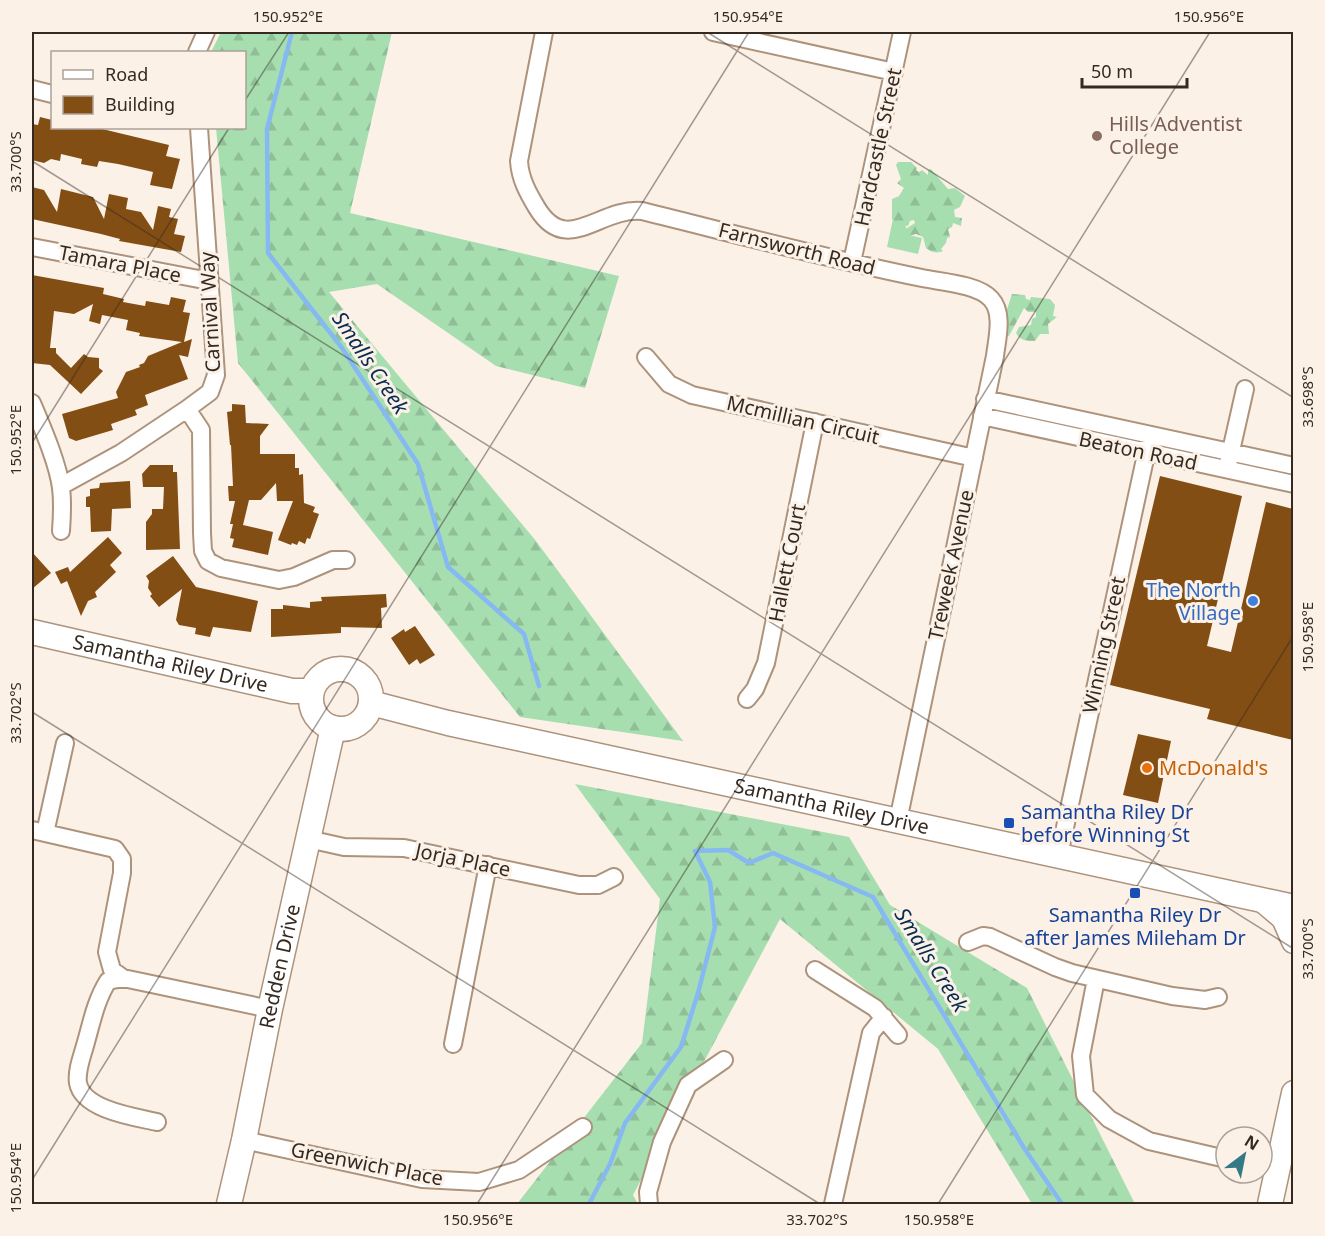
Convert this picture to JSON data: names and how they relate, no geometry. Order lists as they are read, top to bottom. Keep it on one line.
{"streets":{"main road":["Samantha Riley Drive","Redden Drive"],"street":["Hardcastle Street","Farnsworth Road","Tamara Place","Carnival Way","Mcmillian Circuit","Beaton Road","Hallett Court","Treweek Avenue","Winning Street","Jorja Place","Greenwich Place"]},"crossings":[["Hardcastle Street","Farnsworth Road"],["Farnsworth Road","Treweek Avenue"],["Tamara Place","Carnival Way"],["Mcmillian Circuit","Hallett Court"],["Mcmillian Circuit","Treweek Avenue"],["Beaton Road","Treweek Avenue"],["Beaton Road","Winning Street"],["Treweek Avenue","Samantha Riley Drive"],["Winning Street","Samantha Riley Drive"],["Samantha Riley Drive","Redden Drive"],["Jorja Place","Redden Drive"],["Redden Drive","Greenwich Place"]],"water":["Smalls Creek"],"places":{"other":["Hills Adventist College","The North Village","McDonald's"],"transit":["Samantha Riley Dr before Winning St","Samantha Riley Dr after James Mileham Dr"]},"legend":["Road","Building"],"scale_bar":"50 m","north":"top right","coordinates":["150.952°E","150.954°E","150.956°E","33.700°S","33.698°S","150.958°E","33.702°S"]}
